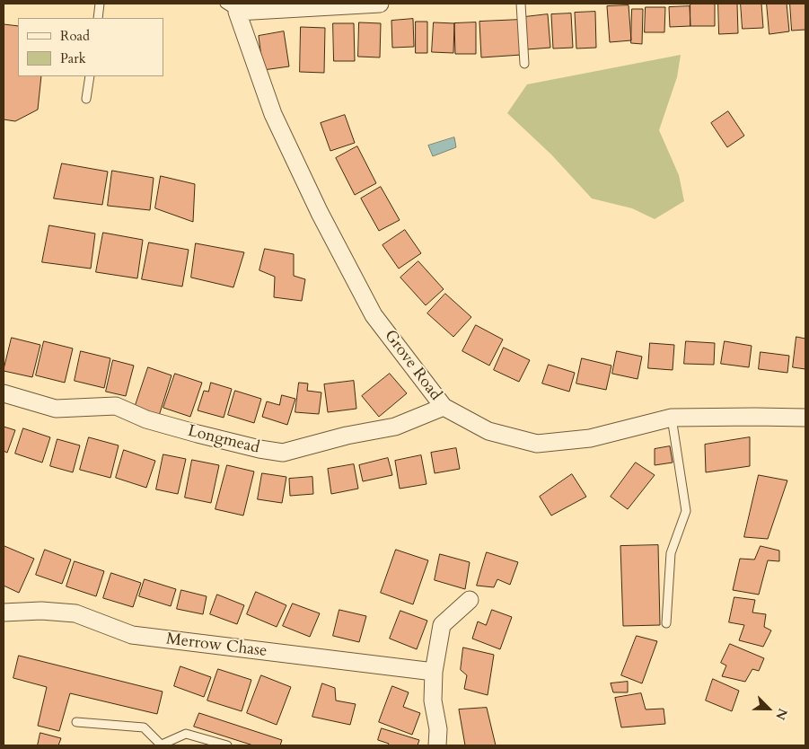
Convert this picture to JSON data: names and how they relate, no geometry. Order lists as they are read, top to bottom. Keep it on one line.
{"streets":{"street":["Grove Road","Longmead","Merrow Chase"]},"crossings":[["Grove Road","Longmead"]],"legend":["Road","Park"],"north":"bottom right"}
